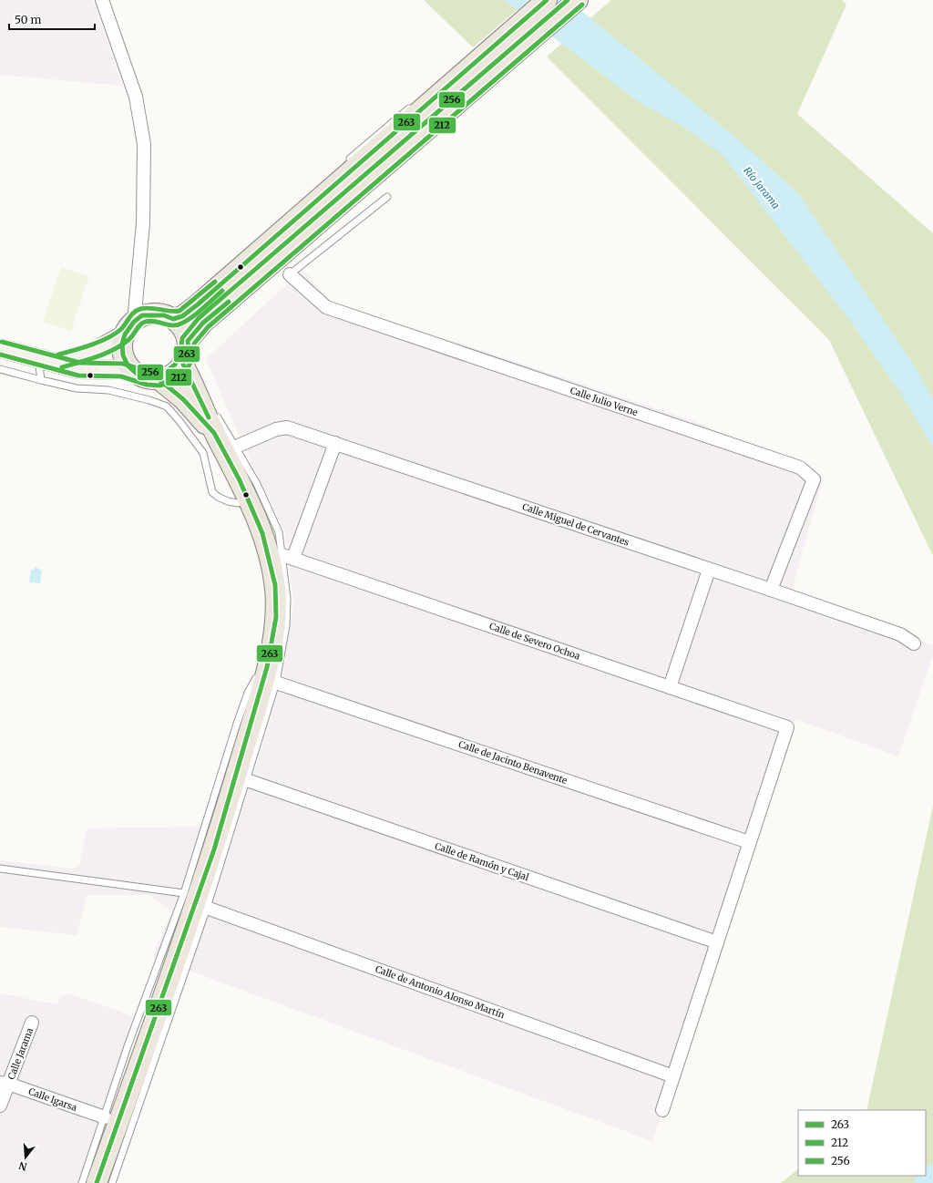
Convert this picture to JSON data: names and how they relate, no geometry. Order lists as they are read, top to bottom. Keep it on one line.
{"streets":{"street":["Calle Julio Verne","Calle Miguel de Cervantes","Calle de Severo Ochoa","Calle de Jacinto Benavente","Calle de Ramón y Cajal","Calle de Antonio Alonso Martín","Calle Jarama","Calle Igarsa"]},"crossings":[["Calle Julio Verne","Calle Miguel de Cervantes"],["Calle de Severo Ochoa","Calle de Jacinto Benavente"],["Calle Jarama","Calle Igarsa"]],"water":["Río Jarama"],"lines":["transit line 263","transit line 256","transit line 212"],"legend":["263","212","256"],"scale_bar":"50 m","north":"bottom"}
